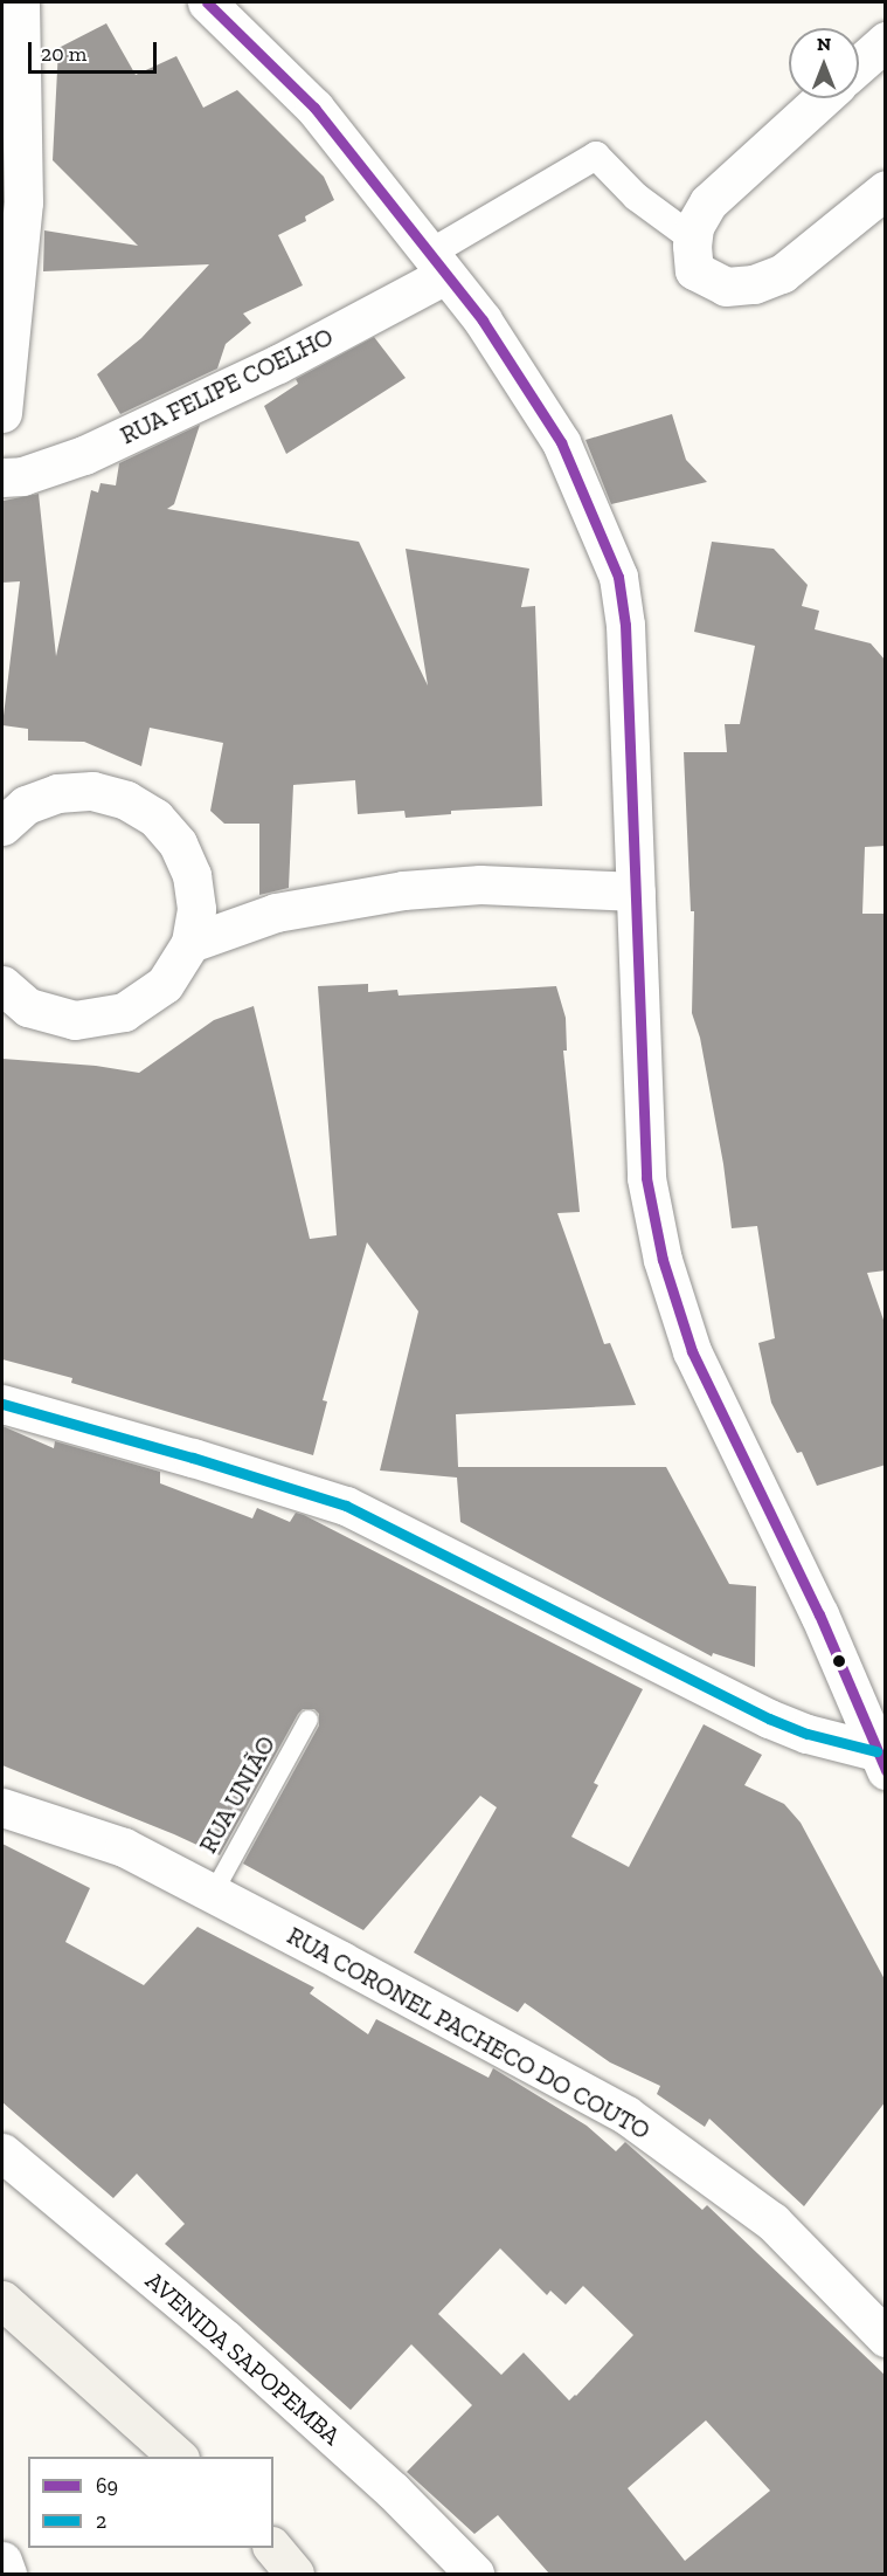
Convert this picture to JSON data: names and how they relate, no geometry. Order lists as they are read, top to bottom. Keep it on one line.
{"streets":{"street":["RUA FELIPE COELHO","RUA CORONEL PACHECO DO COUTO","AVENIDA SAPOPEMBA"],"lane":["RUA UNIÃO"]},"crossings":[["RUA UNIÃO","RUA CORONEL PACHECO DO COUTO"]],"lines":["transit line 69","transit line 2"],"legend":["69","2"],"scale_bar":"20 m","north":"top"}
